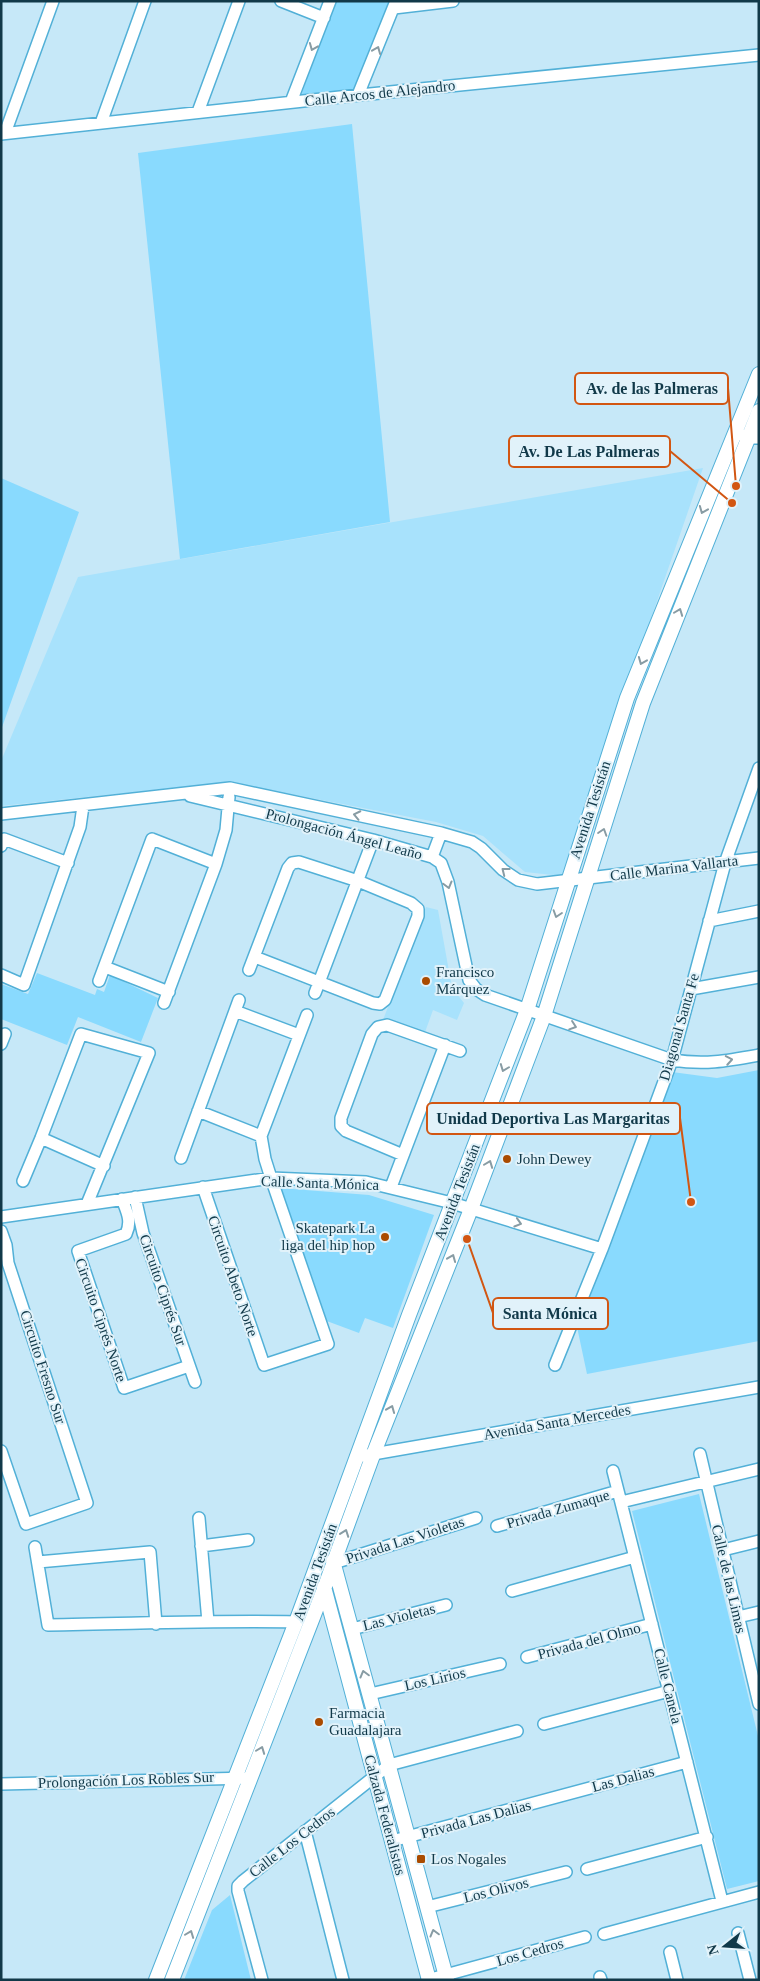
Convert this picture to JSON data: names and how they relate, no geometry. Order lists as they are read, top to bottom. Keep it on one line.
{"streets":{"street":["Calle Arcos de Alejandro","Avenida Tesistán","Prolongación Ángel Leaño","Calle Marina Vallarta","Diagonal Santa Fe","Calle Santa Mónica","Circuito Abeto Norte","Circuito Ciprés Sur","Circuito Ciprés Norte","Circuito Fresno Sur","Avenida Santa Mercedes","Privada Zumaque","Privada Las Violetas","Calle de las Limas","Las Violetas","Privada del Olmo","Los Lirios","Calle Canela","Las Dalias","Prolongación Los Robles Sur","Calzada Federalistas","Privada Las Dalias","Calle Los Cedros","Los Olivos","Los Cedros"]},"crossings":[["Avenida Tesistán","Prolongación Ángel Leaño"],["Avenida Tesistán","Calle Marina Vallarta"],["Avenida Tesistán","Calle Santa Mónica"],["Avenida Tesistán","Avenida Santa Mercedes"],["Avenida Tesistán","Privada Las Violetas"],["Avenida Tesistán","Prolongación Los Robles Sur"],["Avenida Tesistán","Calzada Federalistas"],["Prolongación Ángel Leaño","Calle Marina Vallarta"],["Prolongación Ángel Leaño","Diagonal Santa Fe"],["Calle Marina Vallarta","Diagonal Santa Fe"],["Diagonal Santa Fe","Calle Santa Mónica"],["Calle Santa Mónica","Circuito Abeto Norte"],["Calle Santa Mónica","Circuito Ciprés Sur"],["Calle Santa Mónica","Circuito Ciprés Norte"],["Circuito Ciprés Sur","Circuito Ciprés Norte"],["Privada Zumaque","Calle de las Limas"],["Privada Zumaque","Calle Canela"],["Privada Las Violetas","Calzada Federalistas"],["Las Violetas","Calzada Federalistas"],["Privada del Olmo","Calle Canela"],["Los Lirios","Calzada Federalistas"],["Calle Canela","Las Dalias"],["Las Dalias","Privada Las Dalias"],["Calzada Federalistas","Privada Las Dalias"],["Calzada Federalistas","Calle Los Cedros"],["Calzada Federalistas","Los Olivos"],["Calzada Federalistas","Los Cedros"]],"places":{"other":["Av. de las Palmeras","Av. De Las Palmeras","Francisco Márquez","John Dewey","Unidad Deportiva Las Margaritas","Skatepark La liga del hip hop","Santa Mónica","Farmacia Guadalajara"],"transit":["Los Nogales"]},"north":"left"}
